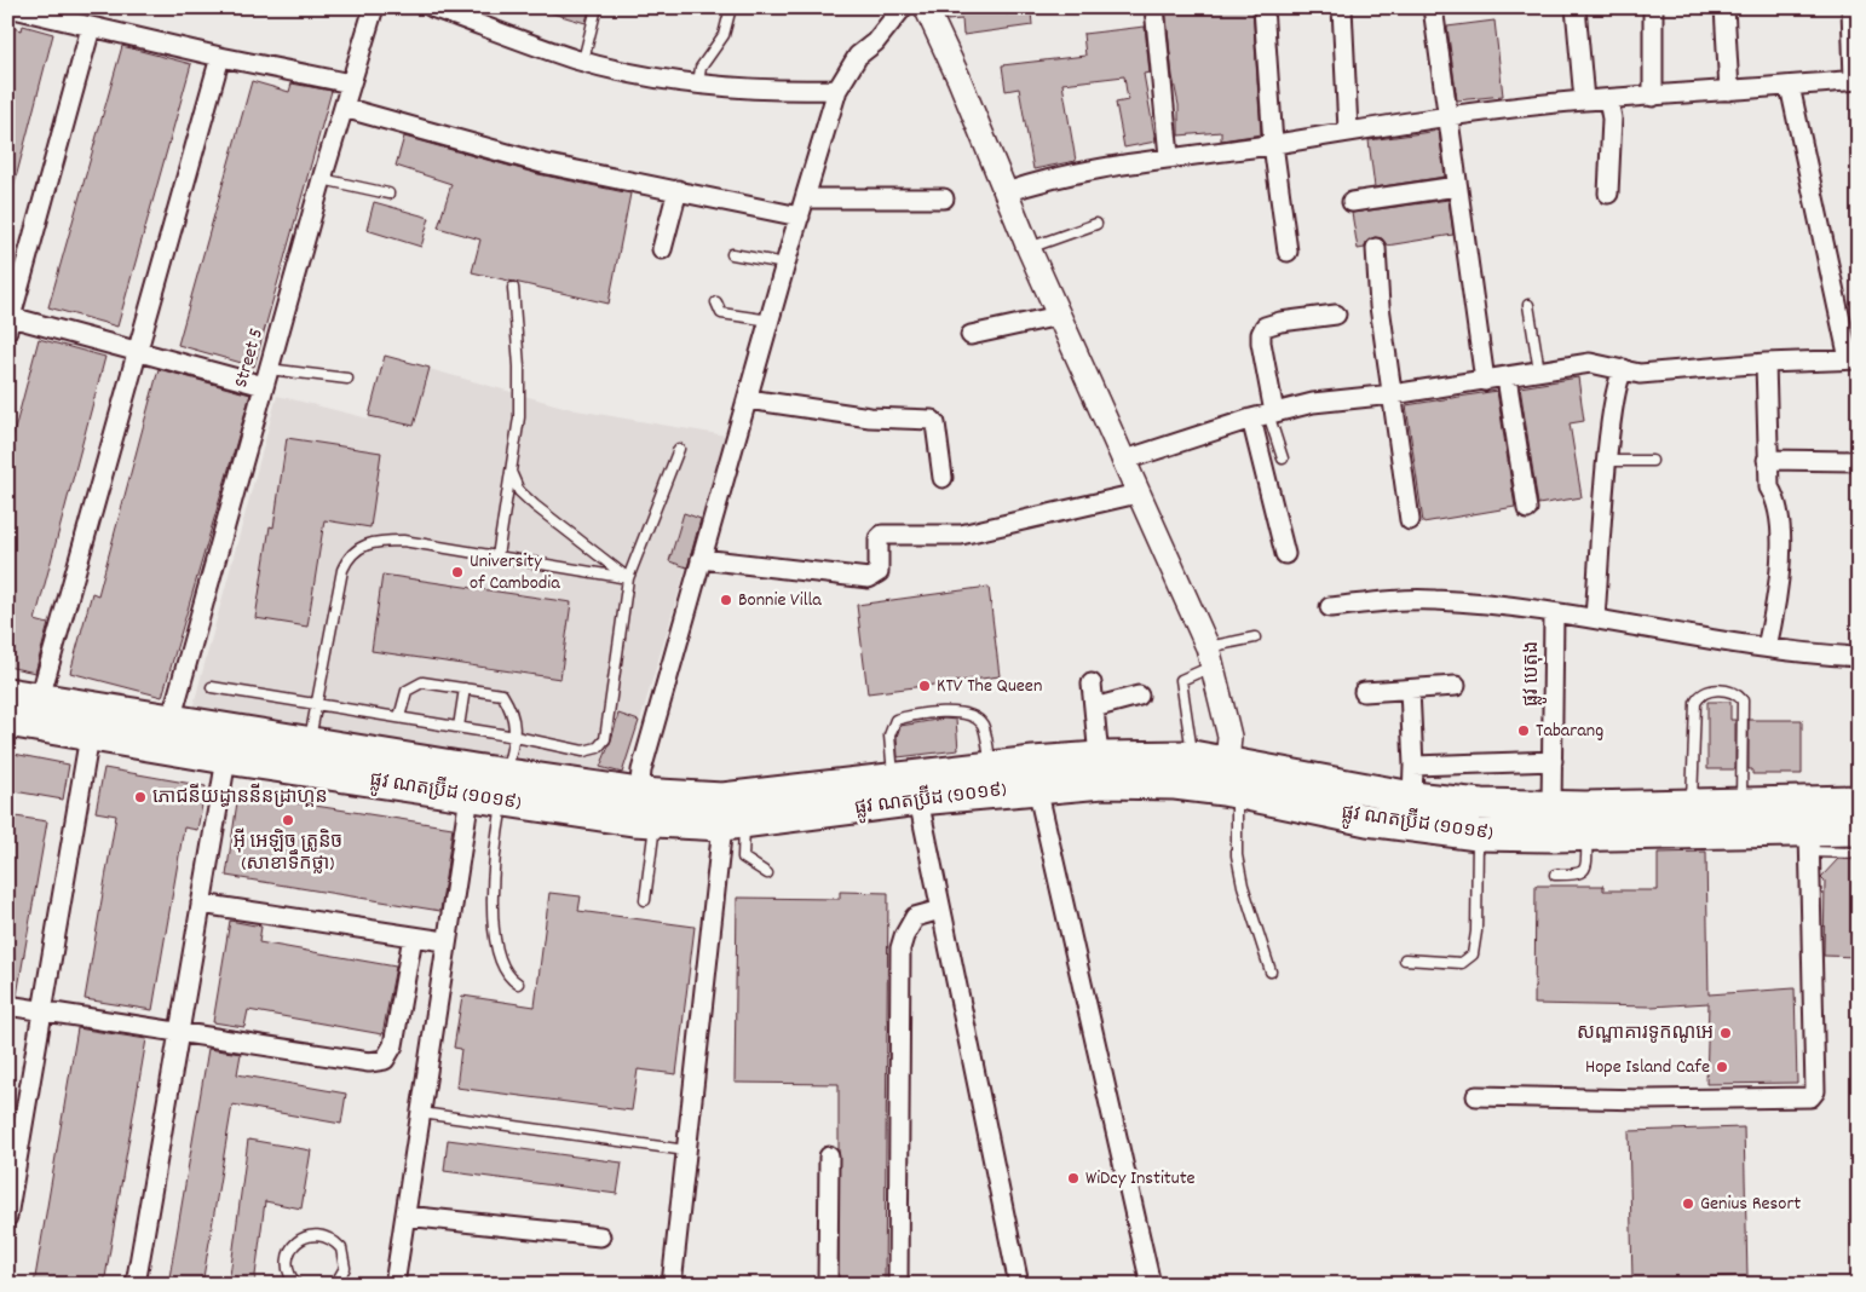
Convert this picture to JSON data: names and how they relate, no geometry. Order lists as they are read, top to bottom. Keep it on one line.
{"streets":{"main road":["ផ្លូវ ណតប្រ៊ីដ (១០១៩)"],"street":["Street 5","ផ្លូវ បេតុង"]},"crossings":[["Street 5","ផ្លូវ ណតប្រ៊ីដ (១០១៩)"],["ផ្លូវ បេតុង","ផ្លូវ ណតប្រ៊ីដ (១០១៩)"]],"places":["University of Cambodia","Bonnie Villa","KTV The Queen","Tabarang","ភោជនីយដ្ធាននីនដ្រាហ្គន","អ៊ី អេឡិច ត្រូនិច (សាខាទឹកថ្លា)","សណ្ឋាគារទូកណូអេ","Hope Island Cafe","WiDcy Institute","Genius Resort"]}
